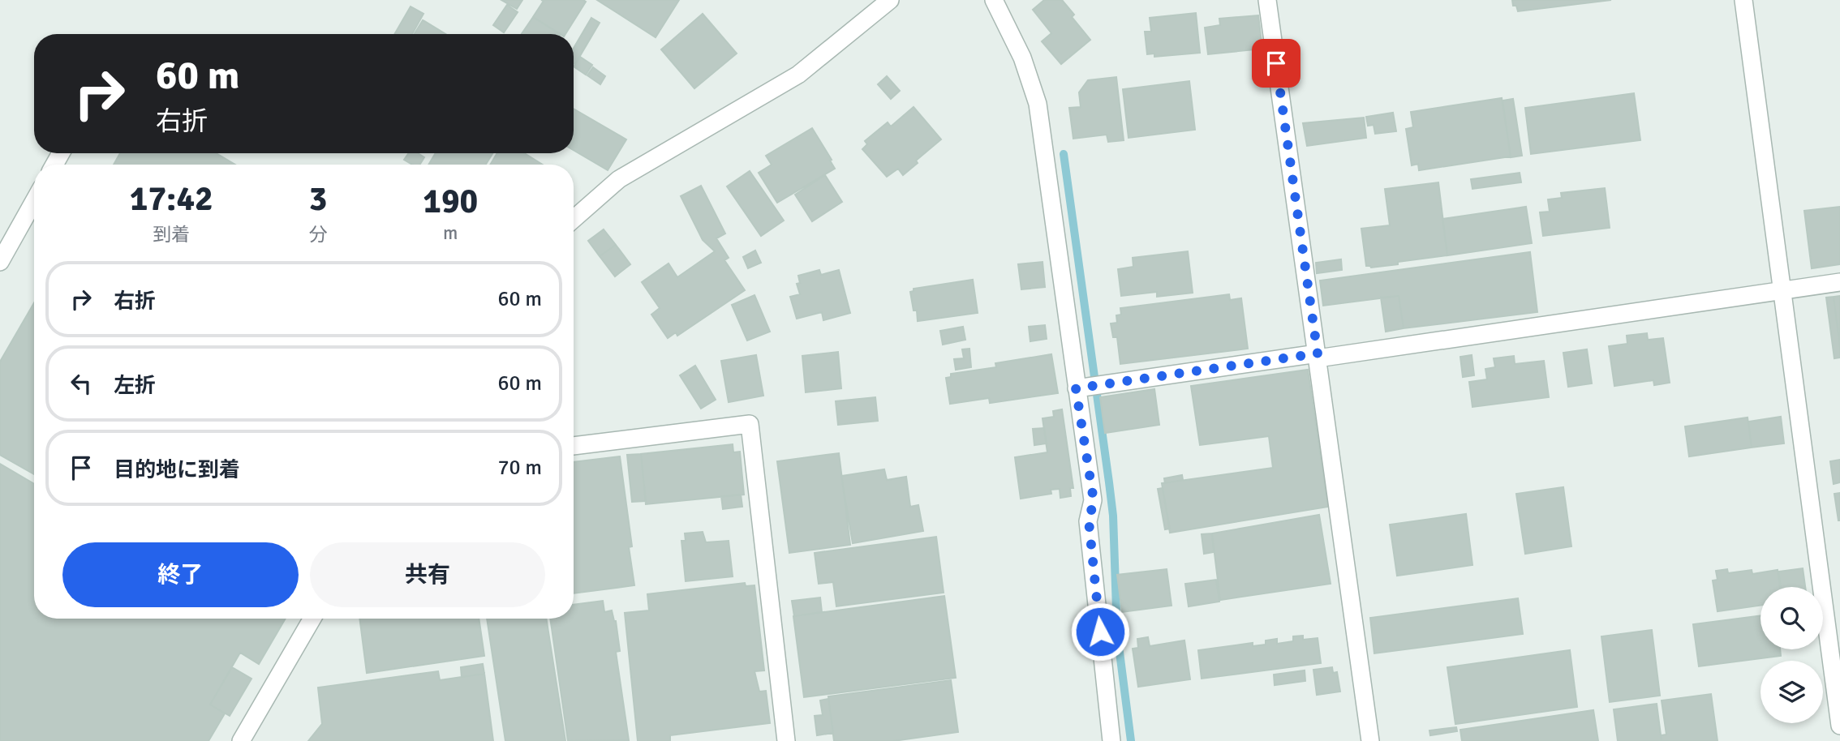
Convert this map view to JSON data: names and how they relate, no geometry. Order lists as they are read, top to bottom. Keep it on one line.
{"page":{"turn":["60 m","右折"],"eta":["17:42","到着","3","分","190","m"],"list":[{"name":"右折","value":"60 m"},{"name":"左折","value":"60 m"},{"name":"目的地に到着","value":"70 m"}],"buttons":["終了","共有"]}}
